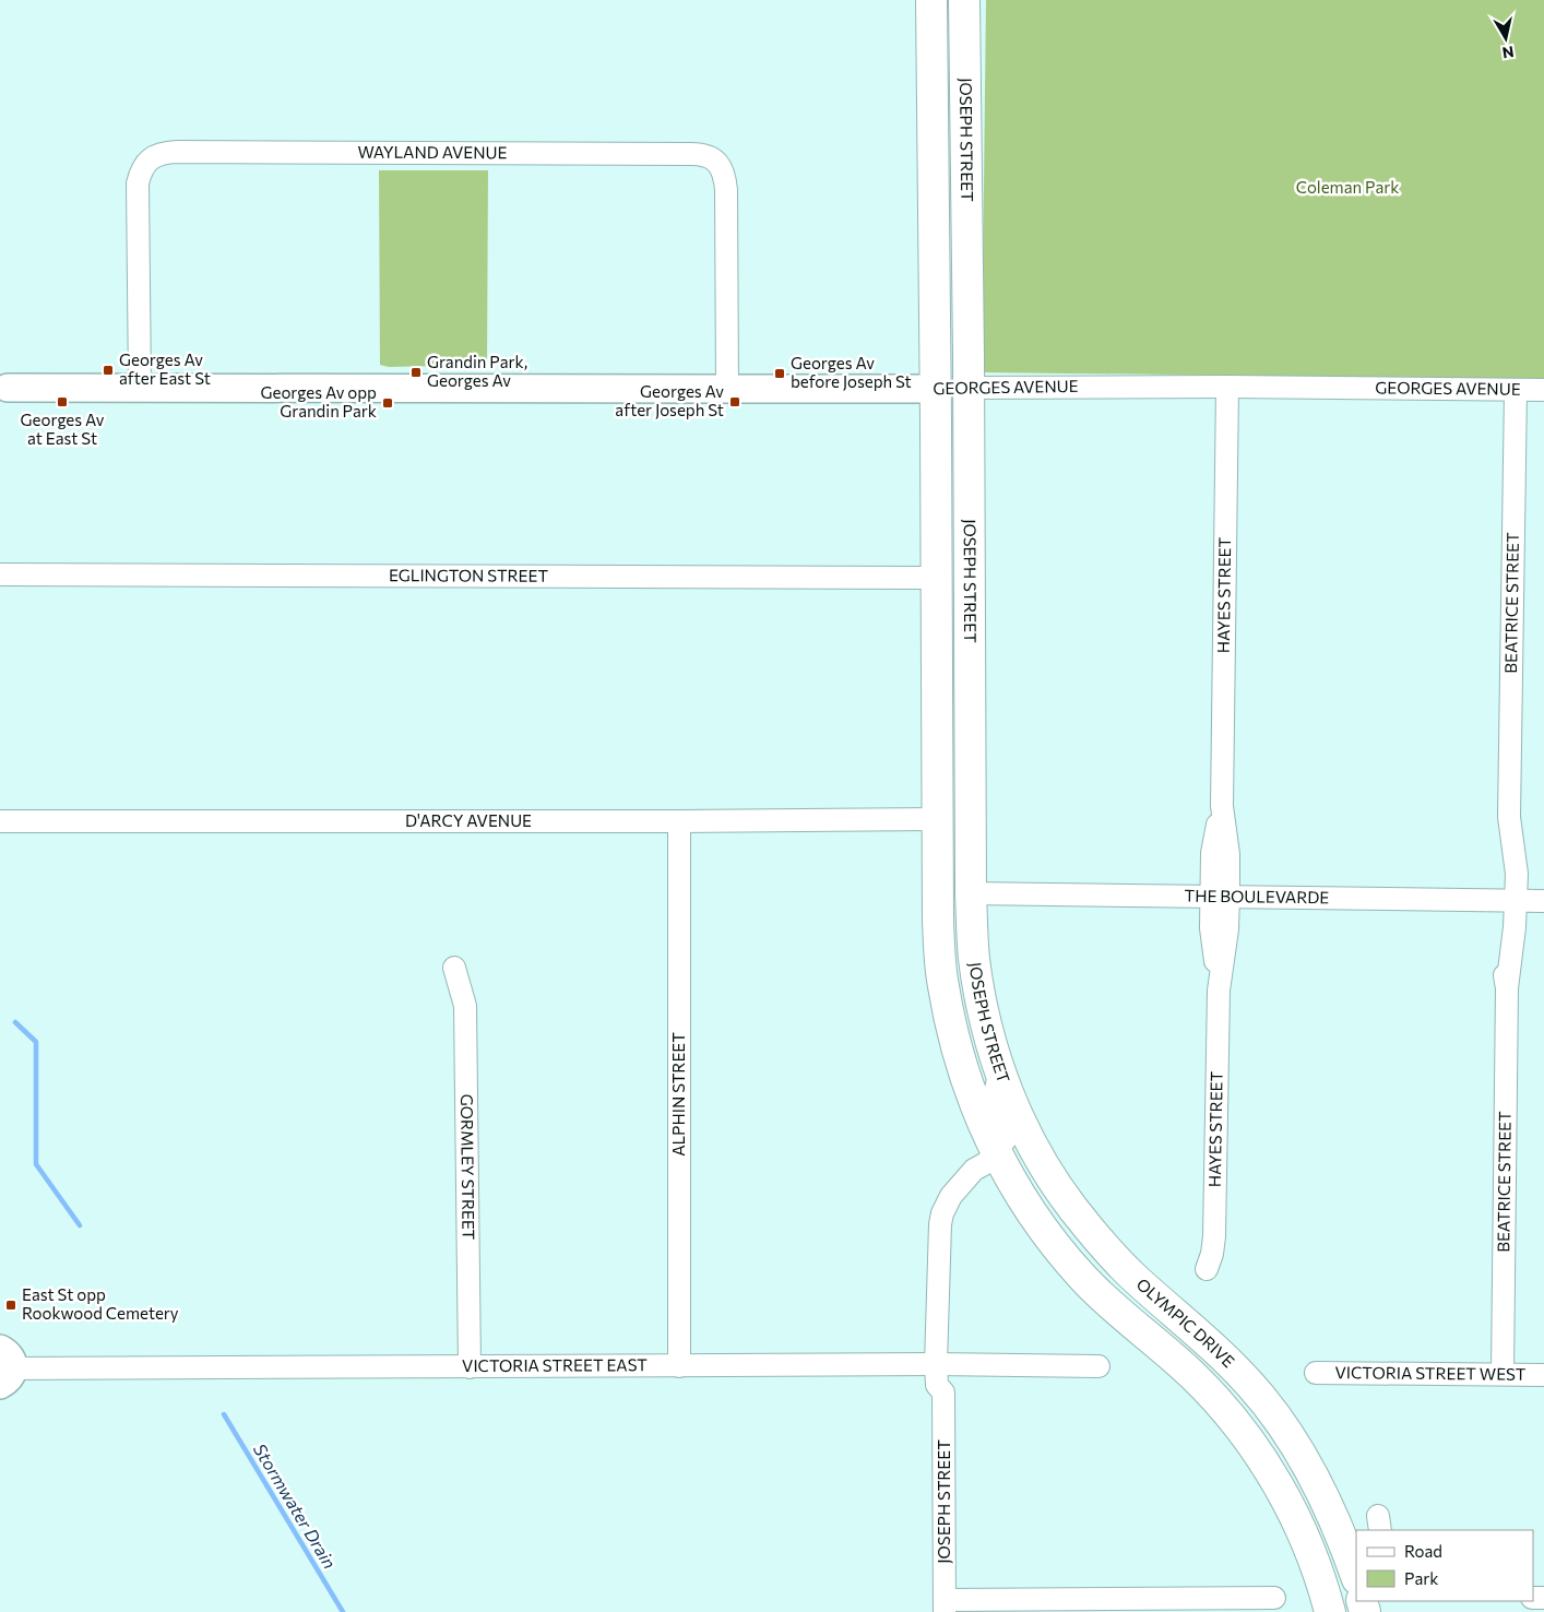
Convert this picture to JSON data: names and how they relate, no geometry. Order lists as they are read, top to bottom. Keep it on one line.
{"streets":{"highway":["JOSEPH STREET","GEORGES AVENUE","OLYMPIC DRIVE"],"street":["WAYLAND AVENUE","EGLINGTON STREET","HAYES STREET","BEATRICE STREET","D'ARCY AVENUE","THE BOULEVARDE","ALPHIN STREET","GORMLEY STREET","VICTORIA STREET EAST","VICTORIA STREET WEST"]},"crossings":[["JOSEPH STREET","GEORGES AVENUE"],["JOSEPH STREET","EGLINGTON STREET"],["JOSEPH STREET","D'ARCY AVENUE"],["JOSEPH STREET","THE BOULEVARDE"],["JOSEPH STREET","OLYMPIC DRIVE"],["JOSEPH STREET","VICTORIA STREET EAST"],["WAYLAND AVENUE","GEORGES AVENUE"],["GEORGES AVENUE","HAYES STREET"],["GEORGES AVENUE","BEATRICE STREET"],["HAYES STREET","THE BOULEVARDE"],["BEATRICE STREET","THE BOULEVARDE"],["BEATRICE STREET","VICTORIA STREET WEST"],["D'ARCY AVENUE","ALPHIN STREET"],["ALPHIN STREET","VICTORIA STREET EAST"],["GORMLEY STREET","VICTORIA STREET EAST"]],"water":["Stormwater Drain"],"parks":["Coleman Park"],"places":{"transit":["Georges Av after East St","Grandin Park, Georges Av","Georges Av before Joseph St","Georges Av at East St","Georges Av after Joseph St","Georges Av opp Grandin Park","East St opp Rookwood Cemetery"]},"legend":["Road","Park"],"north":"bottom"}
